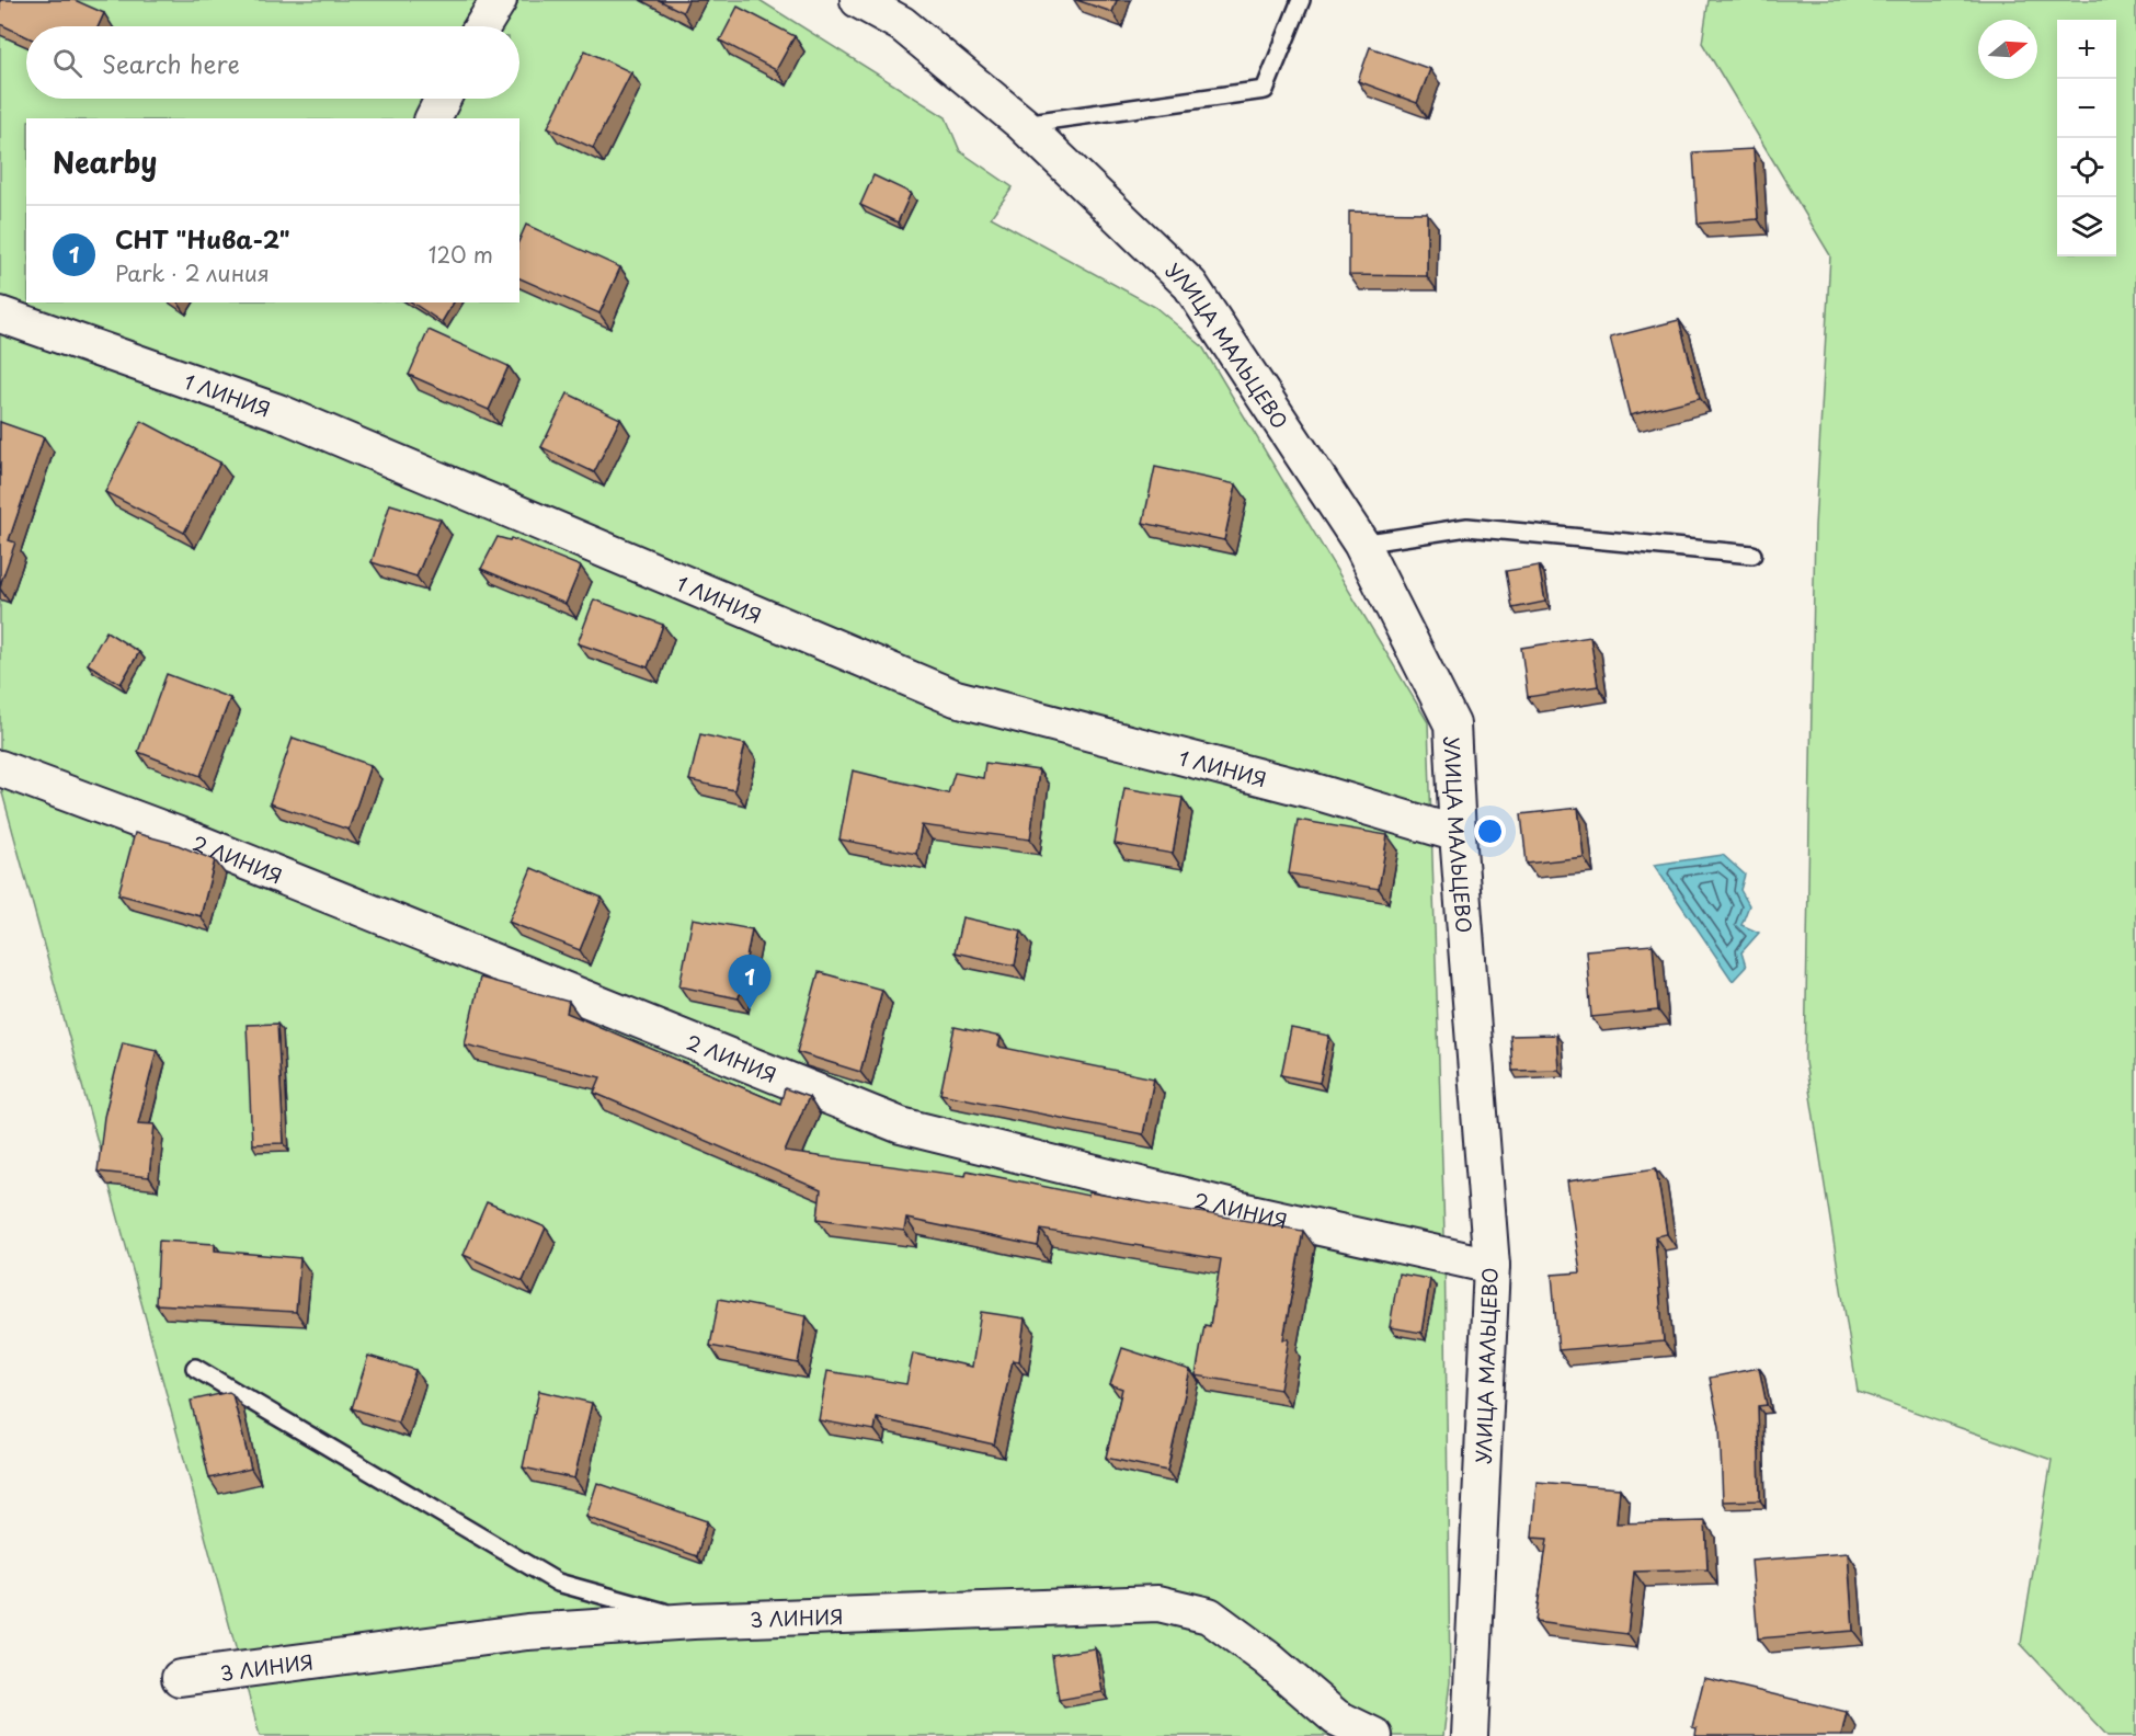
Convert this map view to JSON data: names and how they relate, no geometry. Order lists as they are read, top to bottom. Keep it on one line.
{"streets":{"street":["УЛИЦА МАЛЬЦЕВО","1 ЛИНИЯ","2 ЛИНИЯ","3 ЛИНИЯ"]},"crossings":[["УЛИЦА МАЛЬЦЕВО","1 ЛИНИЯ"],["УЛИЦА МАЛЬЦЕВО","2 ЛИНИЯ"]],"north":"right","page":{"map_buttons":["+","−"],"search":"Search here","heading":"Nearby","list":[{"mark":"1","name":"СНТ \"Нива-2\"","note":"Park · 2 линия","value":"120 m"}],"pins":"1"}}
